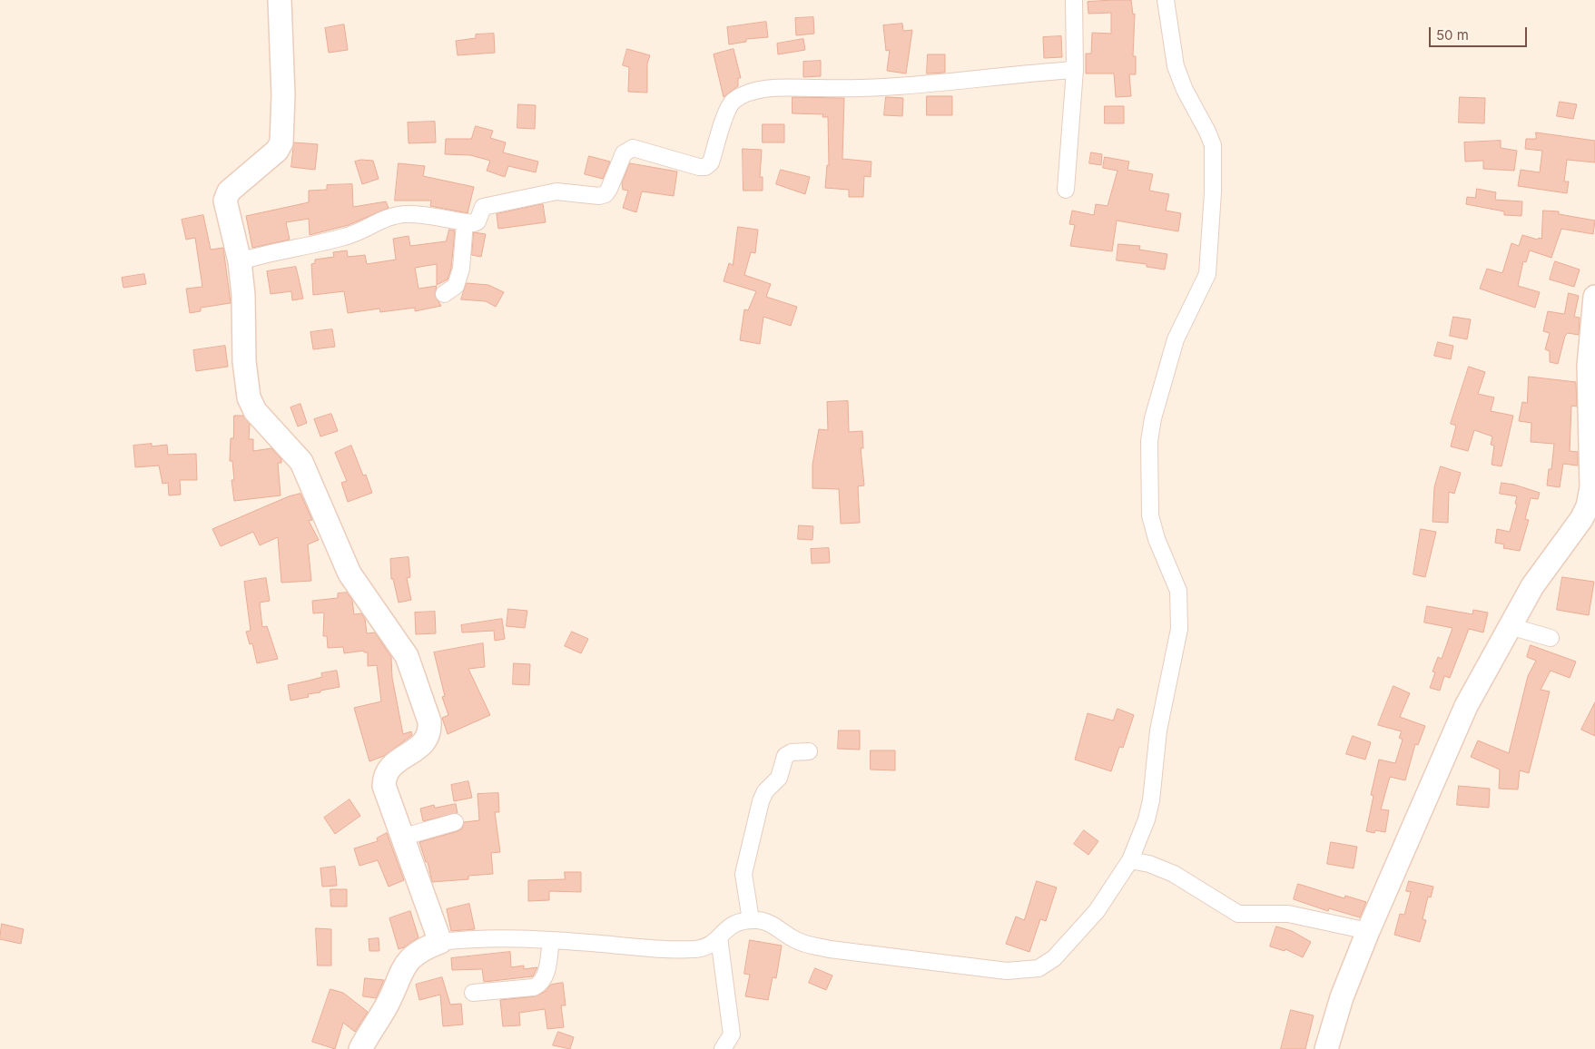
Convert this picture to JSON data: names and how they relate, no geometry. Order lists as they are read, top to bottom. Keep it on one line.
{"scale_bar":"50 m"}
